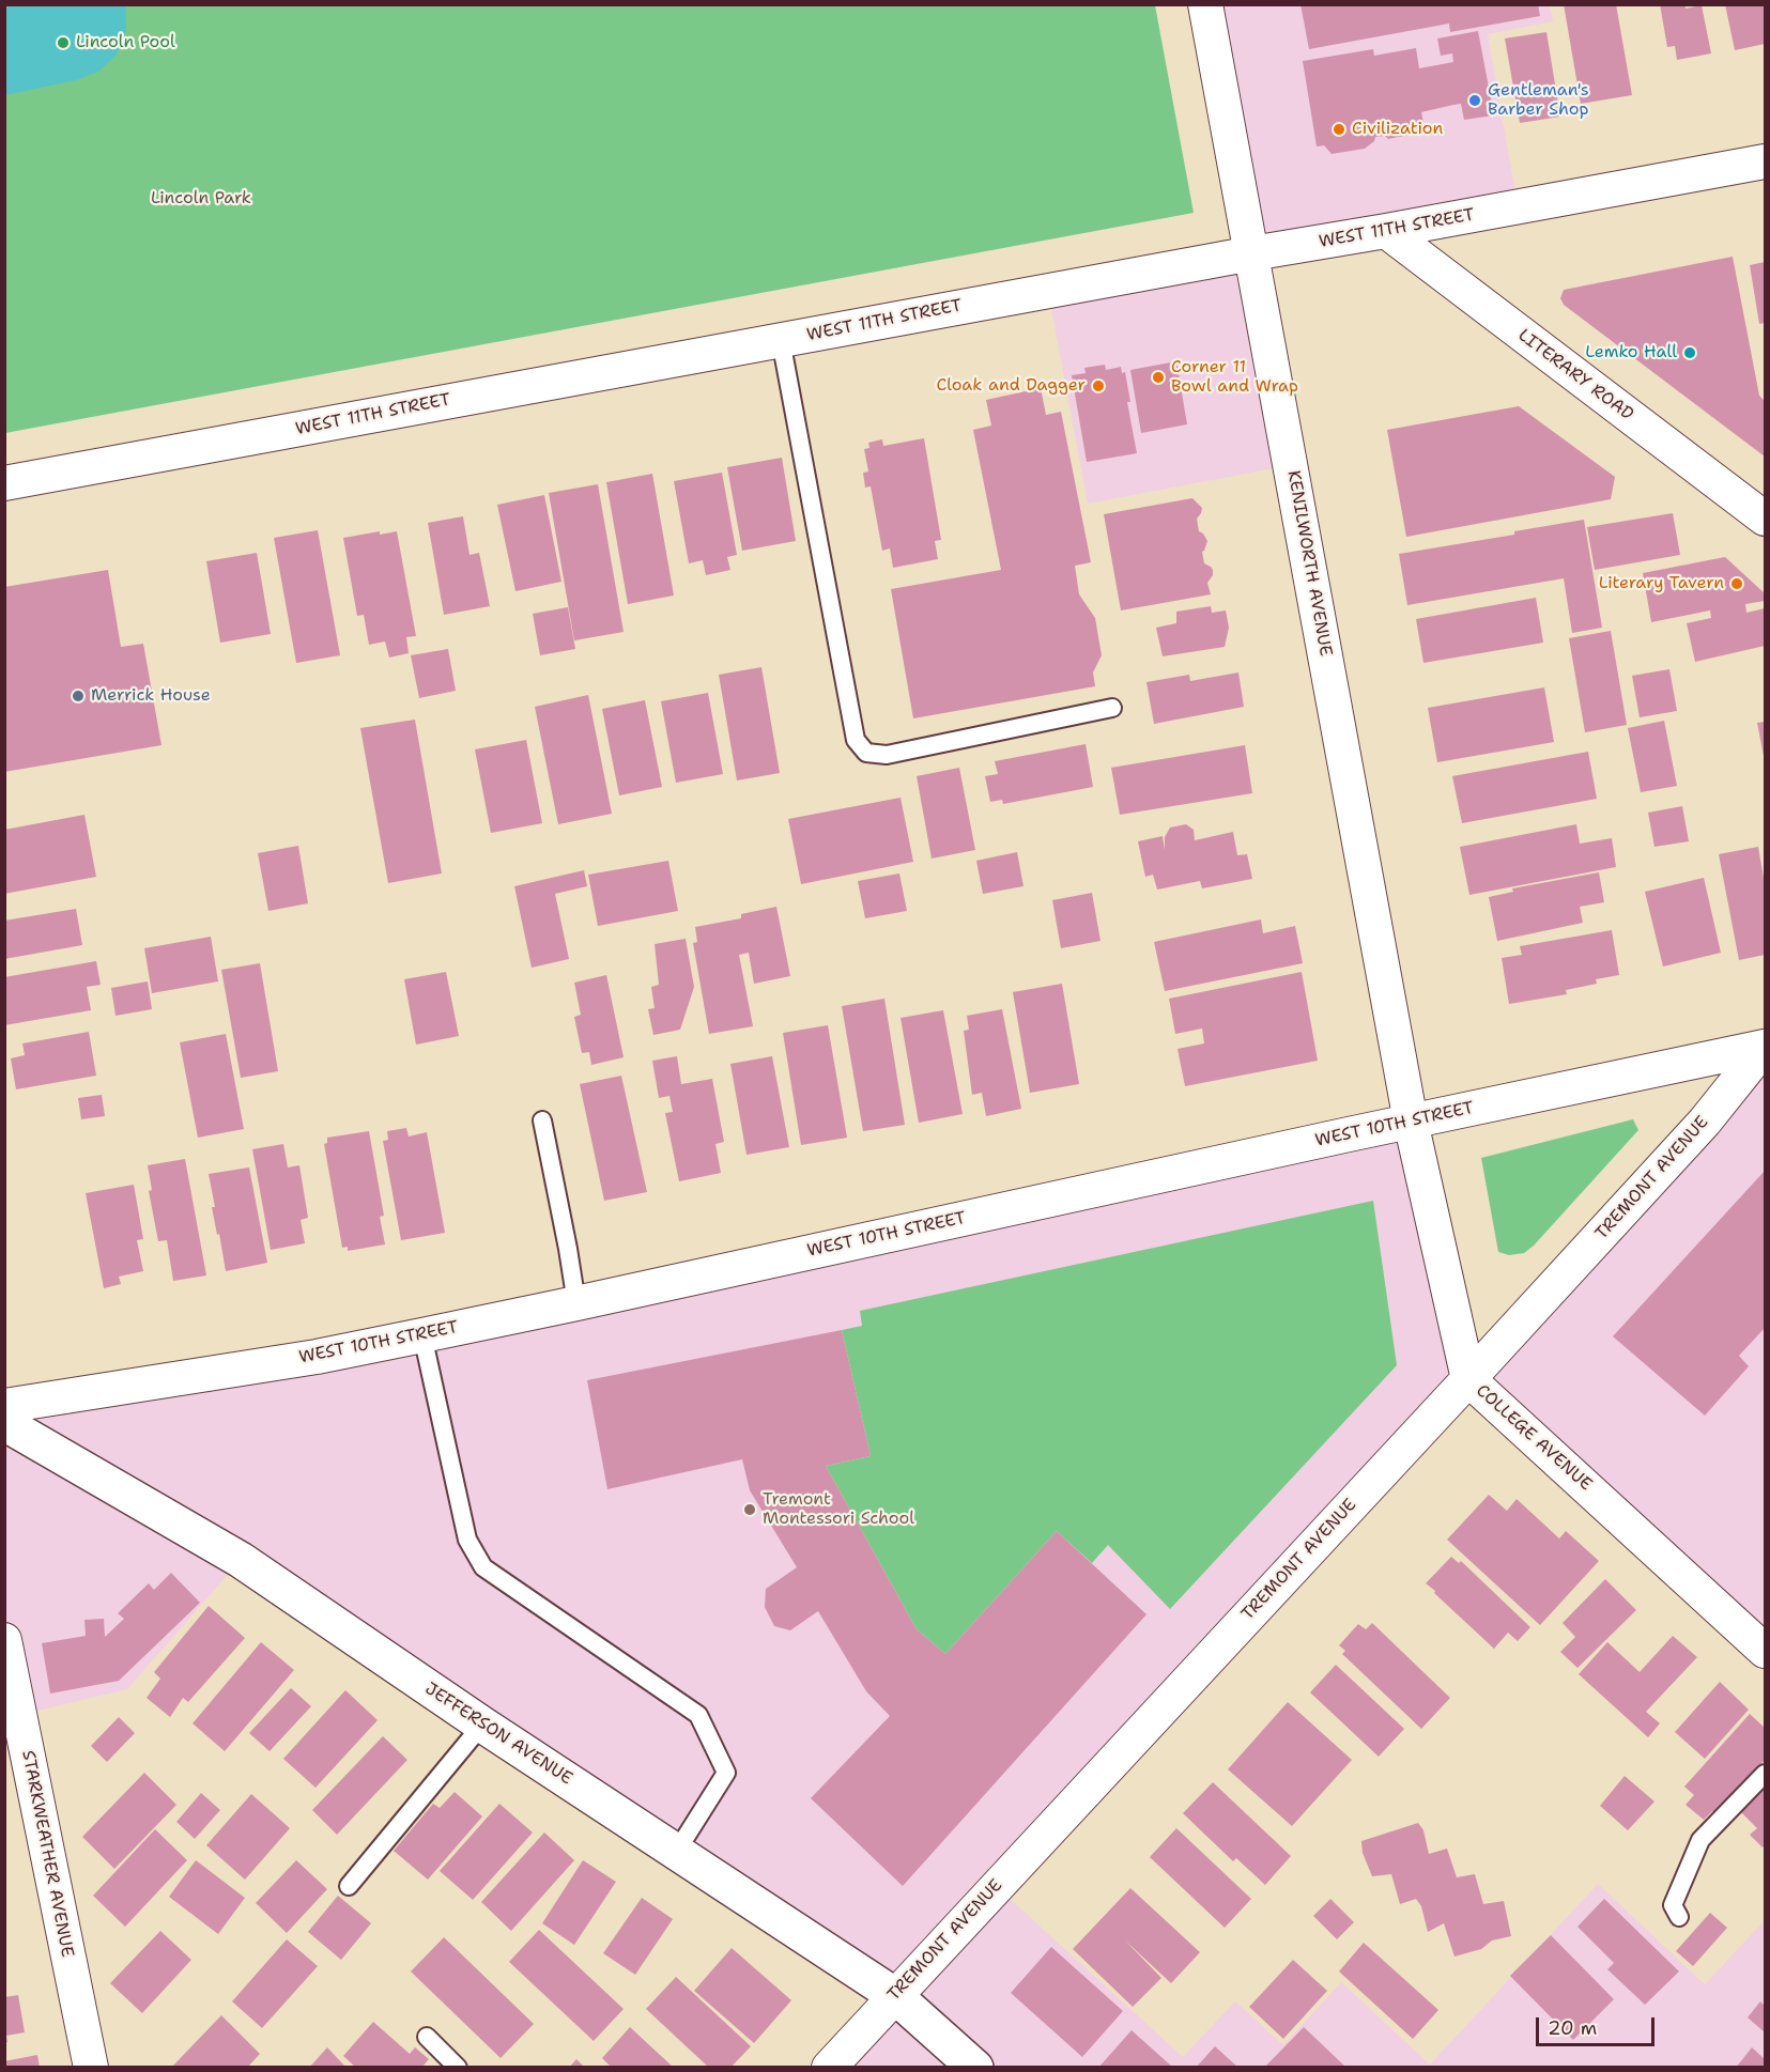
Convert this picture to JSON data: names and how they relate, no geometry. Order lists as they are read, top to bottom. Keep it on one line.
{"streets":{"street":["WEST 11TH STREET","LITERARY ROAD","KENILWORTH AVENUE","WEST 10TH STREET","TREMONT AVENUE","COLLEGE AVENUE","JEFFERSON AVENUE","STARKWEATHER AVENUE"]},"crossings":[["WEST 11TH STREET","LITERARY ROAD"],["WEST 11TH STREET","KENILWORTH AVENUE"],["KENILWORTH AVENUE","WEST 10TH STREET"],["KENILWORTH AVENUE","COLLEGE AVENUE"],["WEST 10TH STREET","TREMONT AVENUE"],["WEST 10TH STREET","COLLEGE AVENUE"],["TREMONT AVENUE","COLLEGE AVENUE"],["TREMONT AVENUE","JEFFERSON AVENUE"]],"parks":["Lincoln Park"],"places":["Lincoln Pool","Gentleman's Barber Shop","Civilization","Lemko Hall","Corner 11 Bowl and Wrap","Cloak and Dagger","Literary Tavern","Merrick House","Tremont Montessori School"],"scale_bar":"20 m"}
